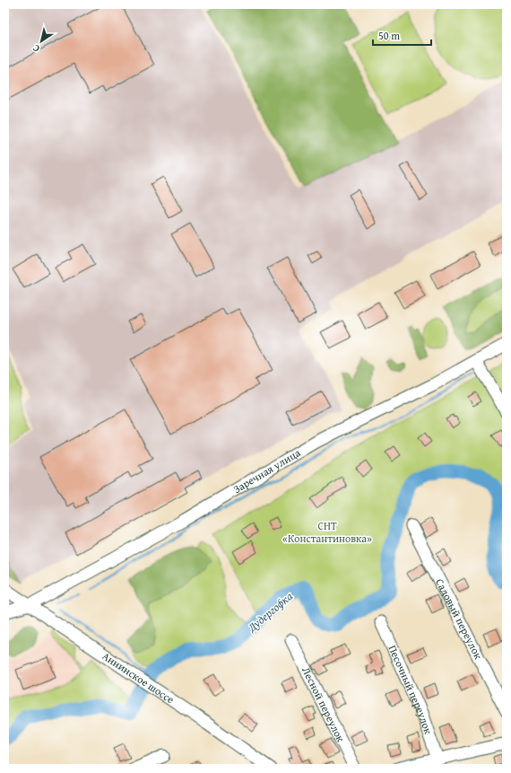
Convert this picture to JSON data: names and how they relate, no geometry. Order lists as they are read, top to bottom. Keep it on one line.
{"streets":{"street":["Заречная улица","Садовый переулок","Аннинское шоссе","Песочный переулок","Лесной переулок"]},"crossings":[["Заречная улица","Аннинское шоссе"]],"water":["Дудергофка"],"parks":["СНТ «Константиновка»"],"scale_bar":"50 m","north":"bottom left"}
